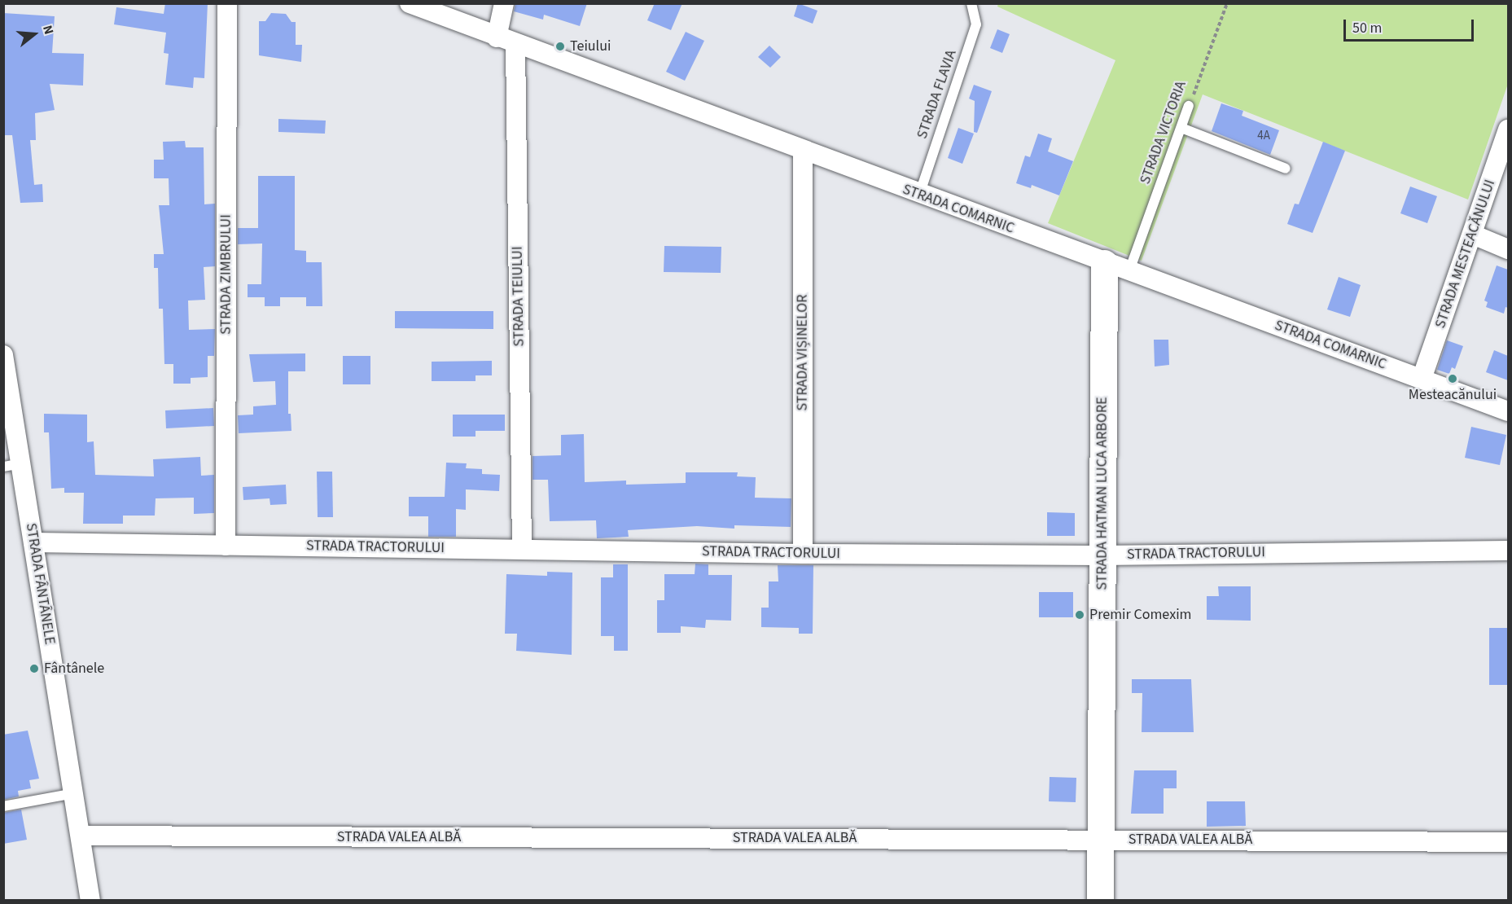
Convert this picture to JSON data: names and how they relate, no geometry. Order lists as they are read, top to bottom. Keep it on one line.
{"streets":{"street":["STRADA COMARNIC","STRADA MESTEACĂNULUI","STRADA ZIMBRULUI","STRADA TEIULUI","STRADA VIȘINELOR","STRADA HATMAN LUCA ARBORE","STRADA TRACTORULUI","STRADA FÂNTÂNELE","STRADA VALEA ALBĂ"],"lane":["STRADA FLAVIA","STRADA VICTORIA"]},"crossings":[["STRADA FLAVIA","STRADA COMARNIC"],["STRADA VICTORIA","STRADA COMARNIC"],["STRADA VICTORIA","STRADA HATMAN LUCA ARBORE"],["STRADA COMARNIC","STRADA MESTEACĂNULUI"],["STRADA COMARNIC","STRADA TEIULUI"],["STRADA COMARNIC","STRADA VIȘINELOR"],["STRADA COMARNIC","STRADA HATMAN LUCA ARBORE"],["STRADA ZIMBRULUI","STRADA TRACTORULUI"],["STRADA TEIULUI","STRADA TRACTORULUI"],["STRADA VIȘINELOR","STRADA TRACTORULUI"],["STRADA HATMAN LUCA ARBORE","STRADA TRACTORULUI"],["STRADA HATMAN LUCA ARBORE","STRADA VALEA ALBĂ"],["STRADA TRACTORULUI","STRADA FÂNTÂNELE"],["STRADA FÂNTÂNELE","STRADA VALEA ALBĂ"]],"places":["Teiului","Mesteacănului","Premir Comexim","Fântânele"],"house_numbers":["4A"],"scale_bar":"50 m","north":"right"}
